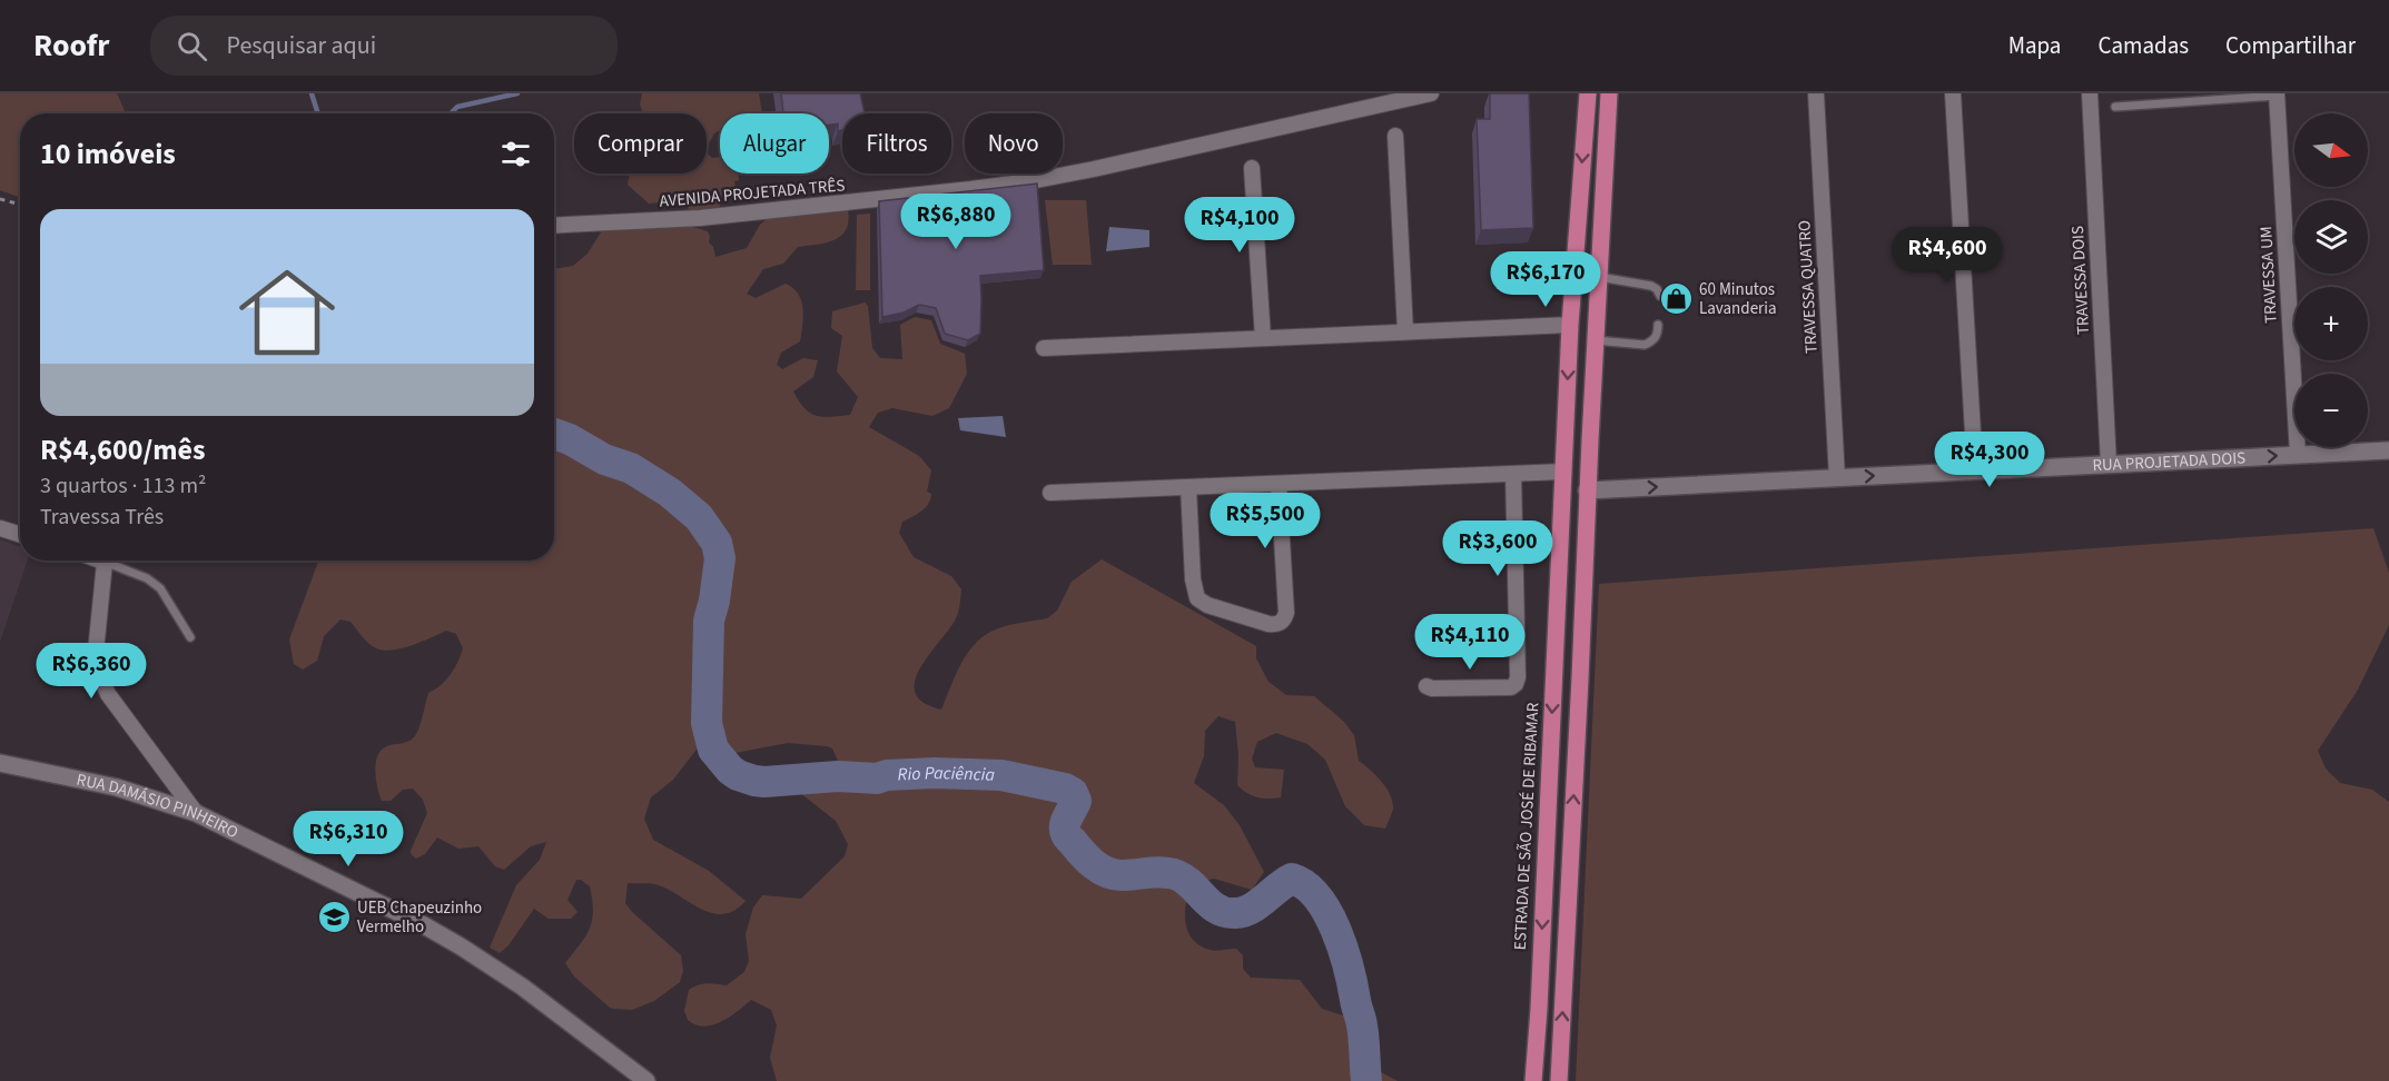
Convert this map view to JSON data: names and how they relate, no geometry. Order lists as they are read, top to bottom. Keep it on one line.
{"streets":{"main road":["ESTRADA DE SÃO JOSÉ DE RIBAMAR"],"street":["AVENIDA PROJETADA TRÊS","TRAVESSA UM","TRAVESSA DOIS","TRAVESSA QUATRO","RUA PROJETADA DOIS","RUA DAMÁSIO PINHEIRO"]},"crossings":[["TRAVESSA UM","RUA PROJETADA DOIS"],["TRAVESSA DOIS","RUA PROJETADA DOIS"],["TRAVESSA QUATRO","RUA PROJETADA DOIS"]],"one_way":["RUA PROJETADA DOIS"],"water":["Rio Paciência"],"places":{"shop":["60 Minutos Lavanderia"],"school or university":["UEB Chapeuzinho Vermelho"]},"north":"right","page":{"header":"Roofr","search":"Pesquisar aqui","nav":["Mapa","Camadas","Compartilhar"],"map_buttons":["+","−"],"chip":["Comprar","Alugar","Filtros","Novo"],"heading":"10 imóveis","price":["R$6,880","R$4,100","R$4,600","R$6,170","R$4,300","R$5,500","R$3,600","R$4,110","R$6,360","R$6,310"],"list":[{"name":"R$4,600/mês","note":"3 quartos · 113 m² · Travessa Três"}]}}
